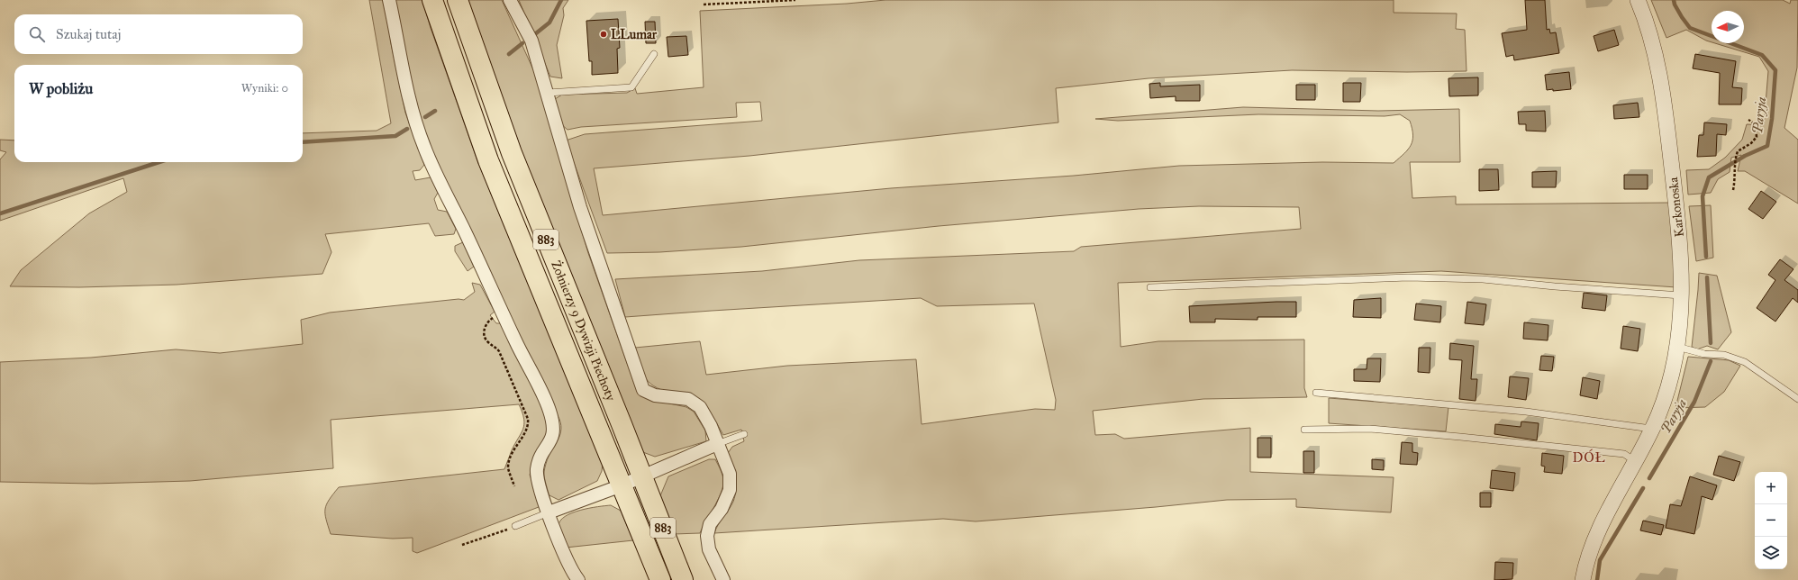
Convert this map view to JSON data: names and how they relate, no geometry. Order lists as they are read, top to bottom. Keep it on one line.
{"streets":{"highway":["883","Żołnierzy 9 Dywizji Piechoty"],"street":["Karkonoska"]},"districts":["DÓŁ"],"water":["Paryja"],"places":["LLumar"],"north":"left","page":{"search":"Szukaj tutaj","heading":["W pobliżu","Wyniki: 0"],"map_buttons":["+","−"]}}
